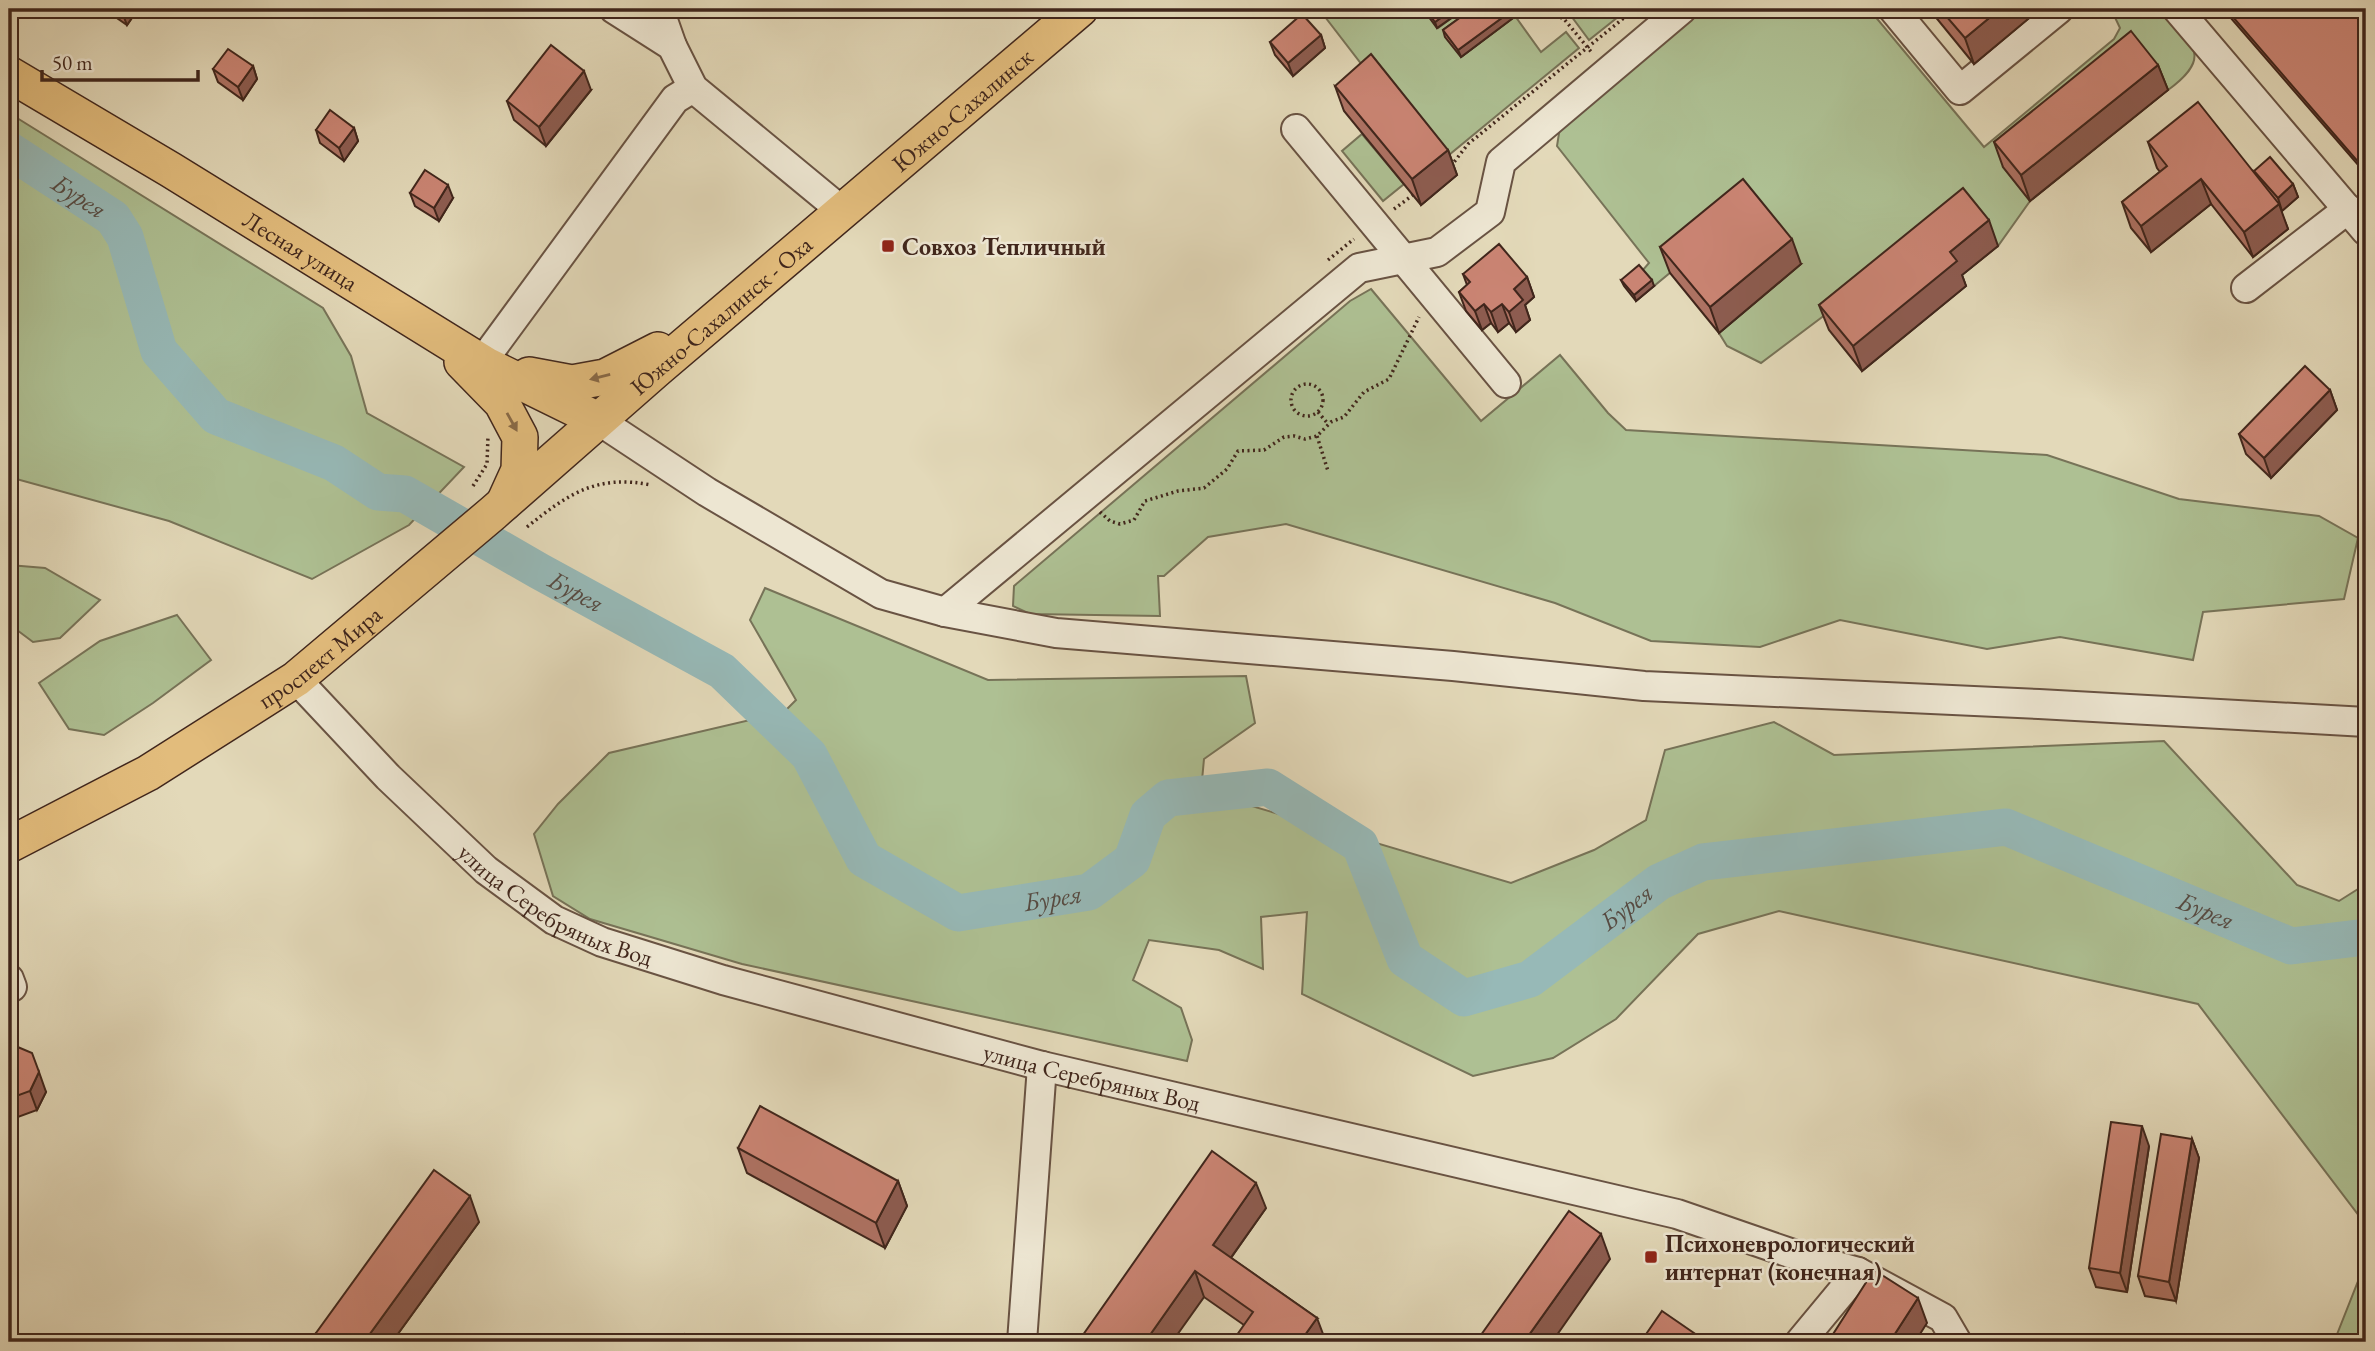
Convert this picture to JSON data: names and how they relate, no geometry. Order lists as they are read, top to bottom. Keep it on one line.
{"streets":{"main road":["Южно-Сахалинск","Лесная улица","Южно-Сахалинск - Оха","проспект Мира"],"street":["улица Серебряных Вод"]},"crossings":[["Южно-Сахалинск","Южно-Сахалинск - Оха"],["Лесная улица","Южно-Сахалинск - Оха"],["Лесная улица","проспект Мира"],["Южно-Сахалинск - Оха","проспект Мира"],["проспект Мира","улица Серебряных Вод"]],"water":["Бурея"],"places":{"transit":["Совхоз Тепличный","Психоневрологический интернат (конечная)"]},"scale_bar":"50 m"}
